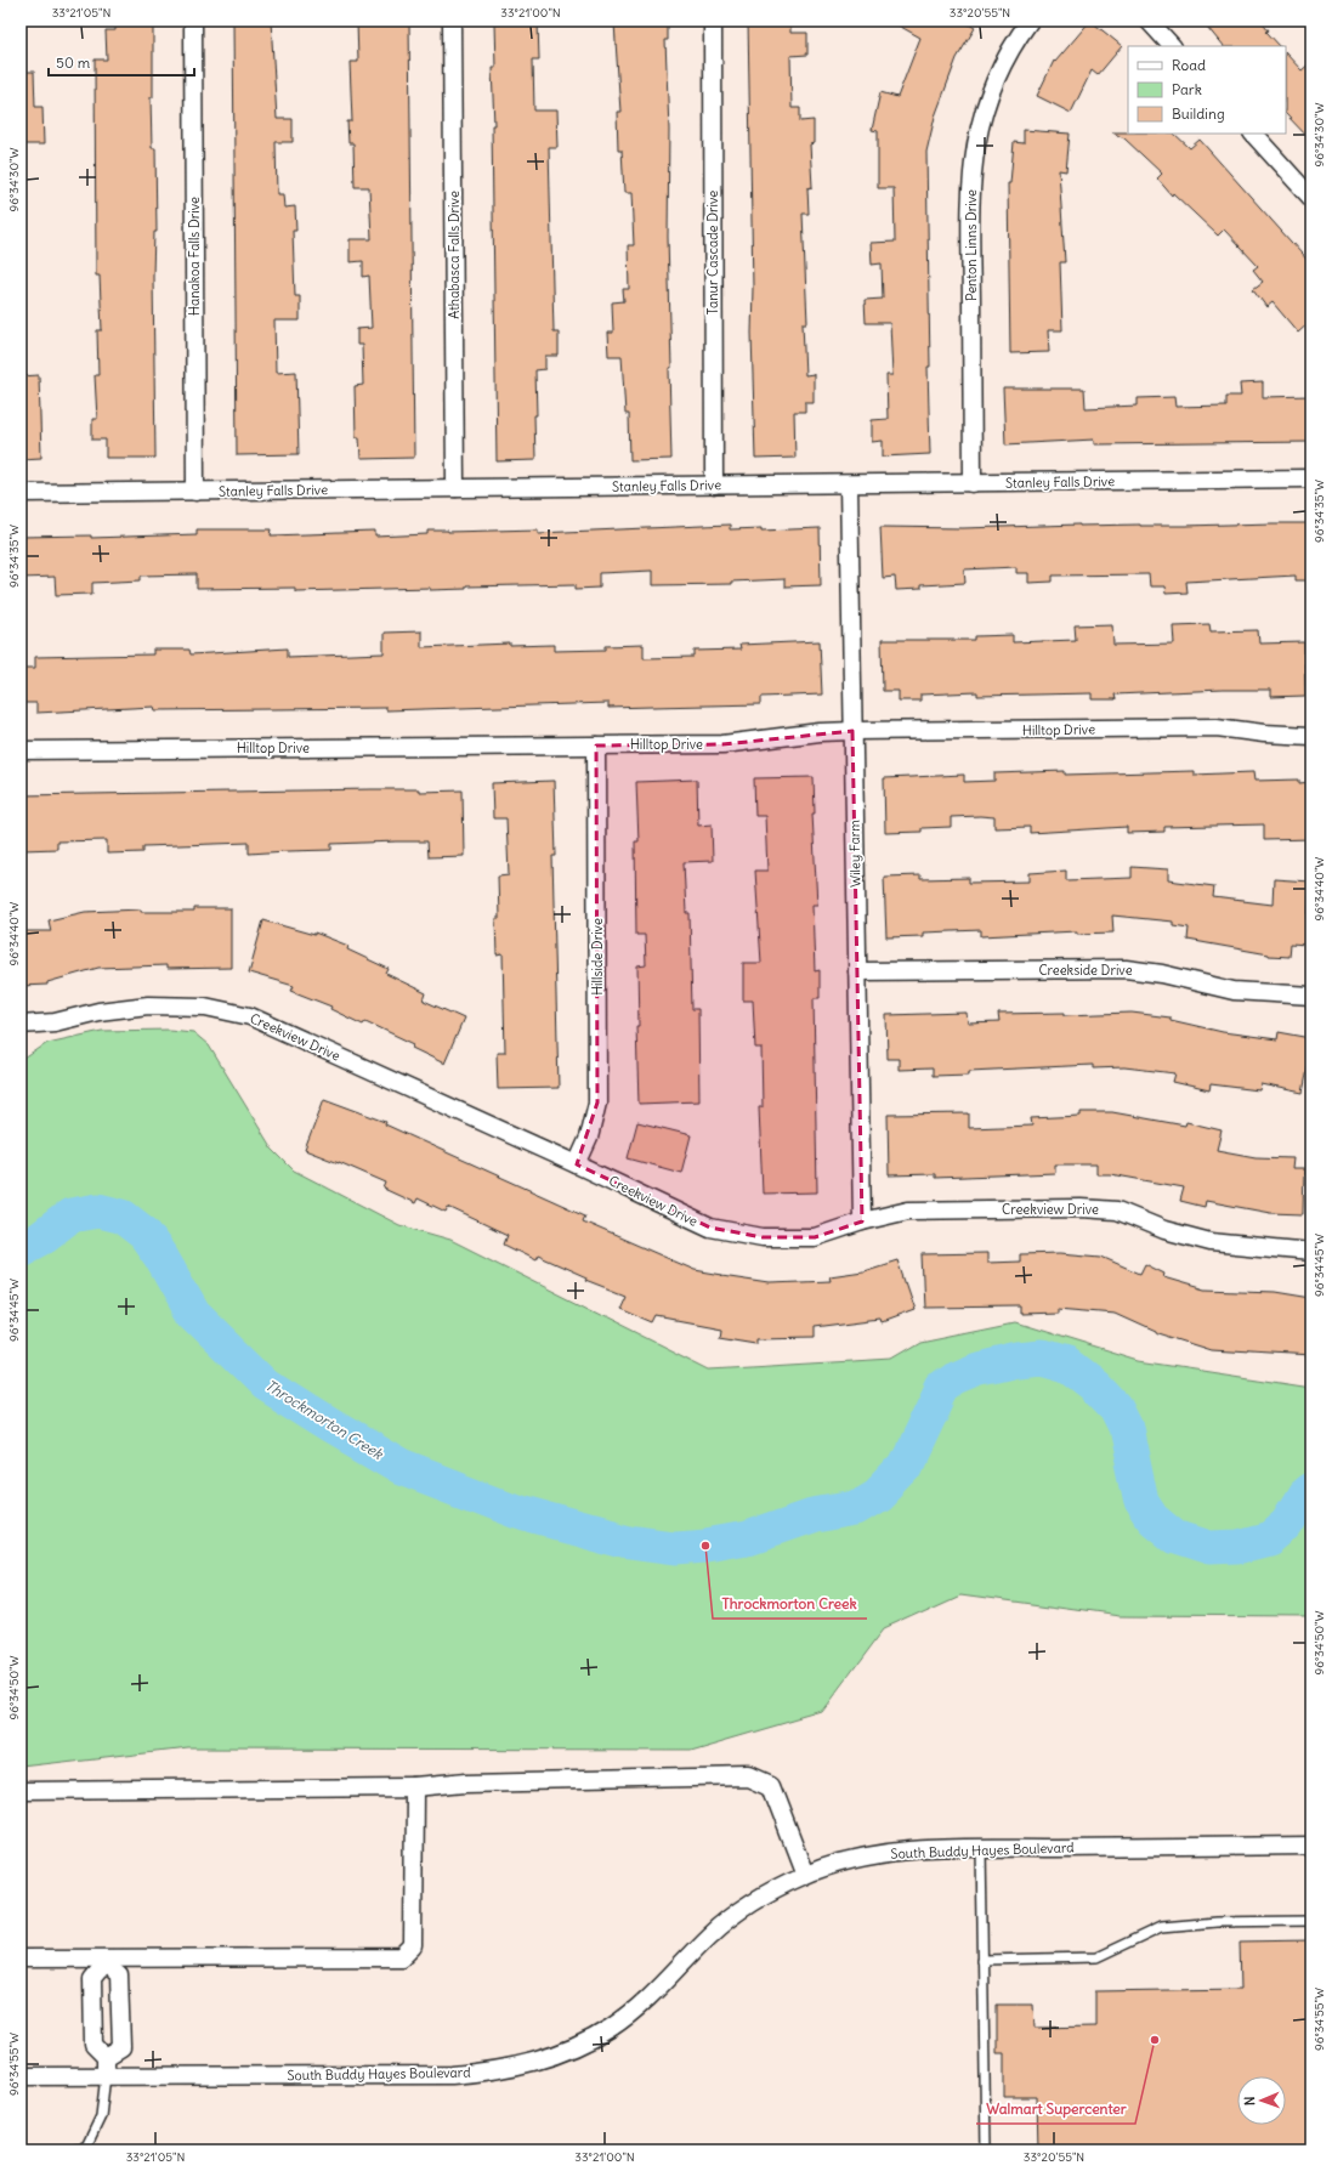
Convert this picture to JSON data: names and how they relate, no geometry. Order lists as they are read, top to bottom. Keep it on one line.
{"streets":{"street":["Penton Linns Drive","Tanur Cascade Drive","Athabasca Falls Drive","Hanakoa Falls Drive","Stanley Falls Drive","Hilltop Drive","Wiley Farm","Hillside Drive","Creekside Drive","Creekview Drive","South Buddy Hayes Boulevard"]},"crossings":[["Penton Linns Drive","Stanley Falls Drive"],["Tanur Cascade Drive","Stanley Falls Drive"],["Athabasca Falls Drive","Stanley Falls Drive"],["Hanakoa Falls Drive","Stanley Falls Drive"],["Stanley Falls Drive","Wiley Farm"],["Hilltop Drive","Wiley Farm"],["Hilltop Drive","Hillside Drive"],["Wiley Farm","Creekside Drive"],["Wiley Farm","Creekview Drive"],["Hillside Drive","Creekview Drive"]],"water":["Throckmorton Creek"],"places":["Throckmorton Creek","Walmart Supercenter"],"legend":["Road","Park","Building"],"scale_bar":"50 m","north":"left","coordinates":["33°21'05\"N","33°21'00\"N","33°20'55\"N","96°34'30\"W","96°34'35\"W","96°34'40\"W","96°34'45\"W","96°34'50\"W","96°34'55\"W"]}
